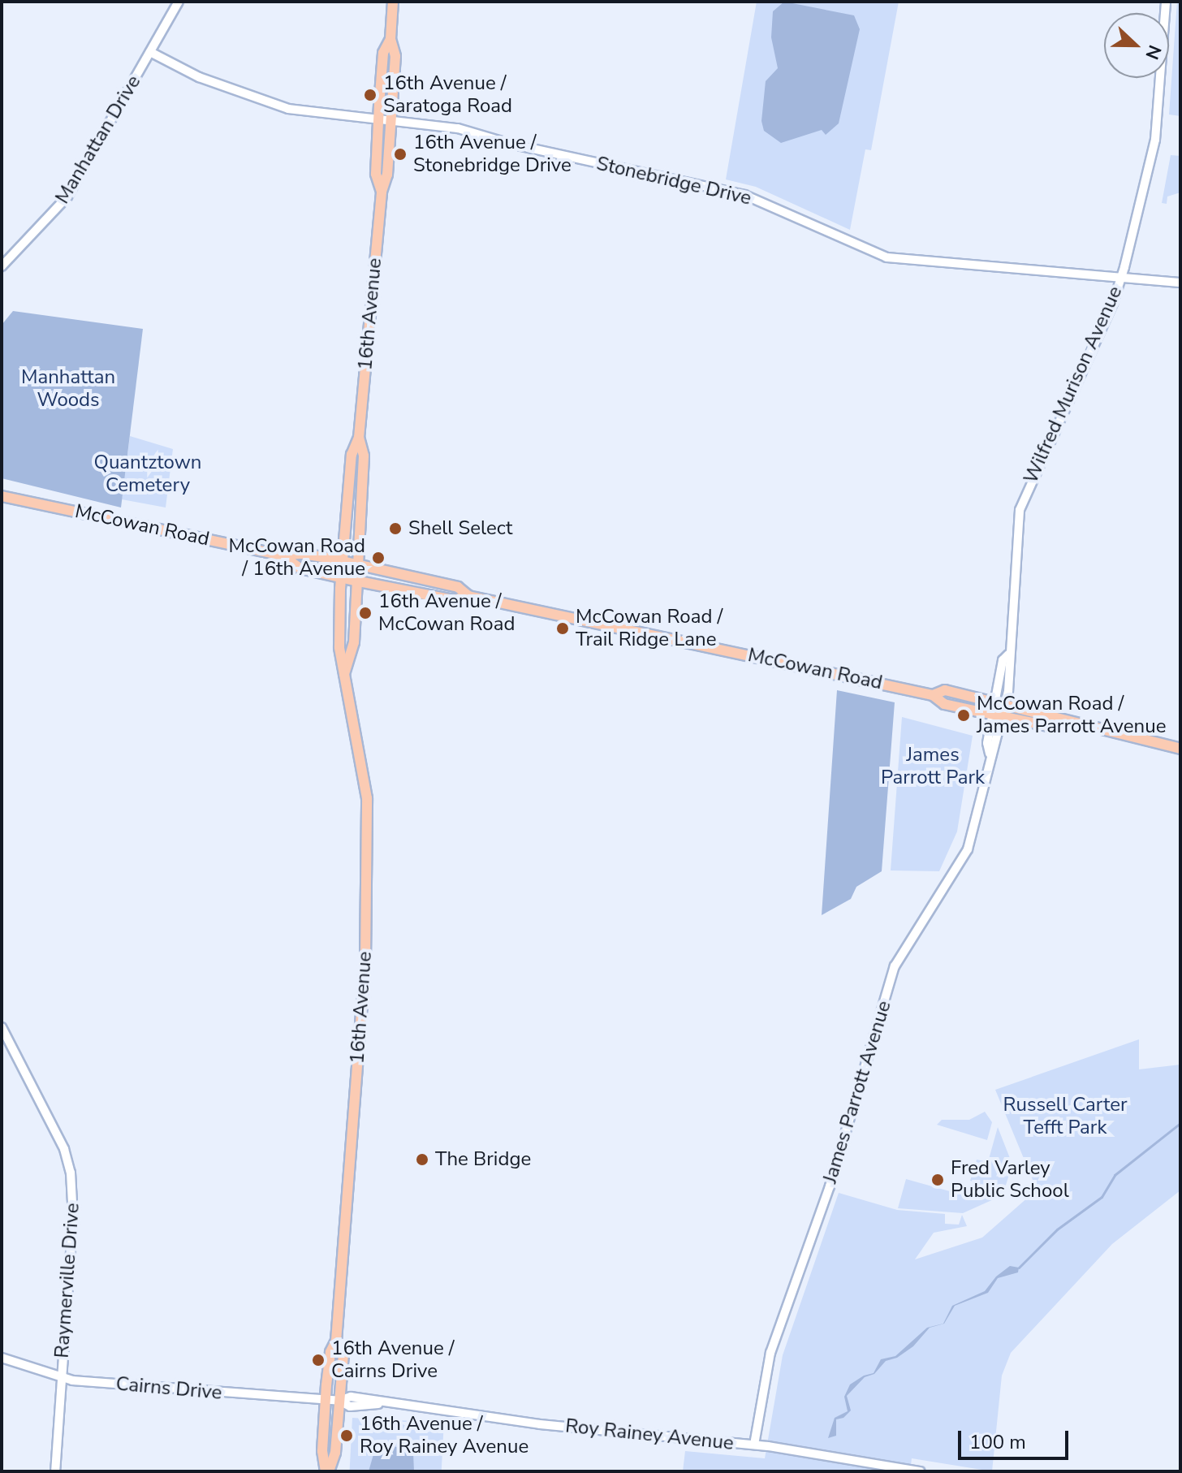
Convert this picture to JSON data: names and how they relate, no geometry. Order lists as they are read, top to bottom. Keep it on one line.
{"streets":{"main road":["16th Avenue","McCowan Road"],"street":["Manhattan Drive","Stonebridge Drive","Wilfred Murison Avenue","James Parrott Avenue","Raymerville Drive","Cairns Drive","Roy Rainey Avenue"]},"crossings":[["Manhattan Drive","Stonebridge Drive"],["Stonebridge Drive","16th Avenue"],["Stonebridge Drive","Wilfred Murison Avenue"],["16th Avenue","McCowan Road"],["16th Avenue","Cairns Drive"],["16th Avenue","Roy Rainey Avenue"],["Wilfred Murison Avenue","McCowan Road"],["Wilfred Murison Avenue","James Parrott Avenue"],["McCowan Road","James Parrott Avenue"],["James Parrott Avenue","Roy Rainey Avenue"],["Raymerville Drive","Cairns Drive"],["Cairns Drive","Roy Rainey Avenue"]],"parks":["Manhattan Woods","Quantztown Cemetery","James Parrott Park","Russell Carter Tefft Park"],"places":["16th Avenue / Saratoga Road","16th Avenue / Stonebridge Drive","Shell Select","McCowan Road / 16th Avenue","16th Avenue / McCowan Road","McCowan Road / Trail Ridge Lane","McCowan Road / James Parrott Avenue","The Bridge","Fred Varley Public School","16th Avenue / Cairns Drive","16th Avenue / Roy Rainey Avenue"],"scale_bar":"100 m","north":"right"}
